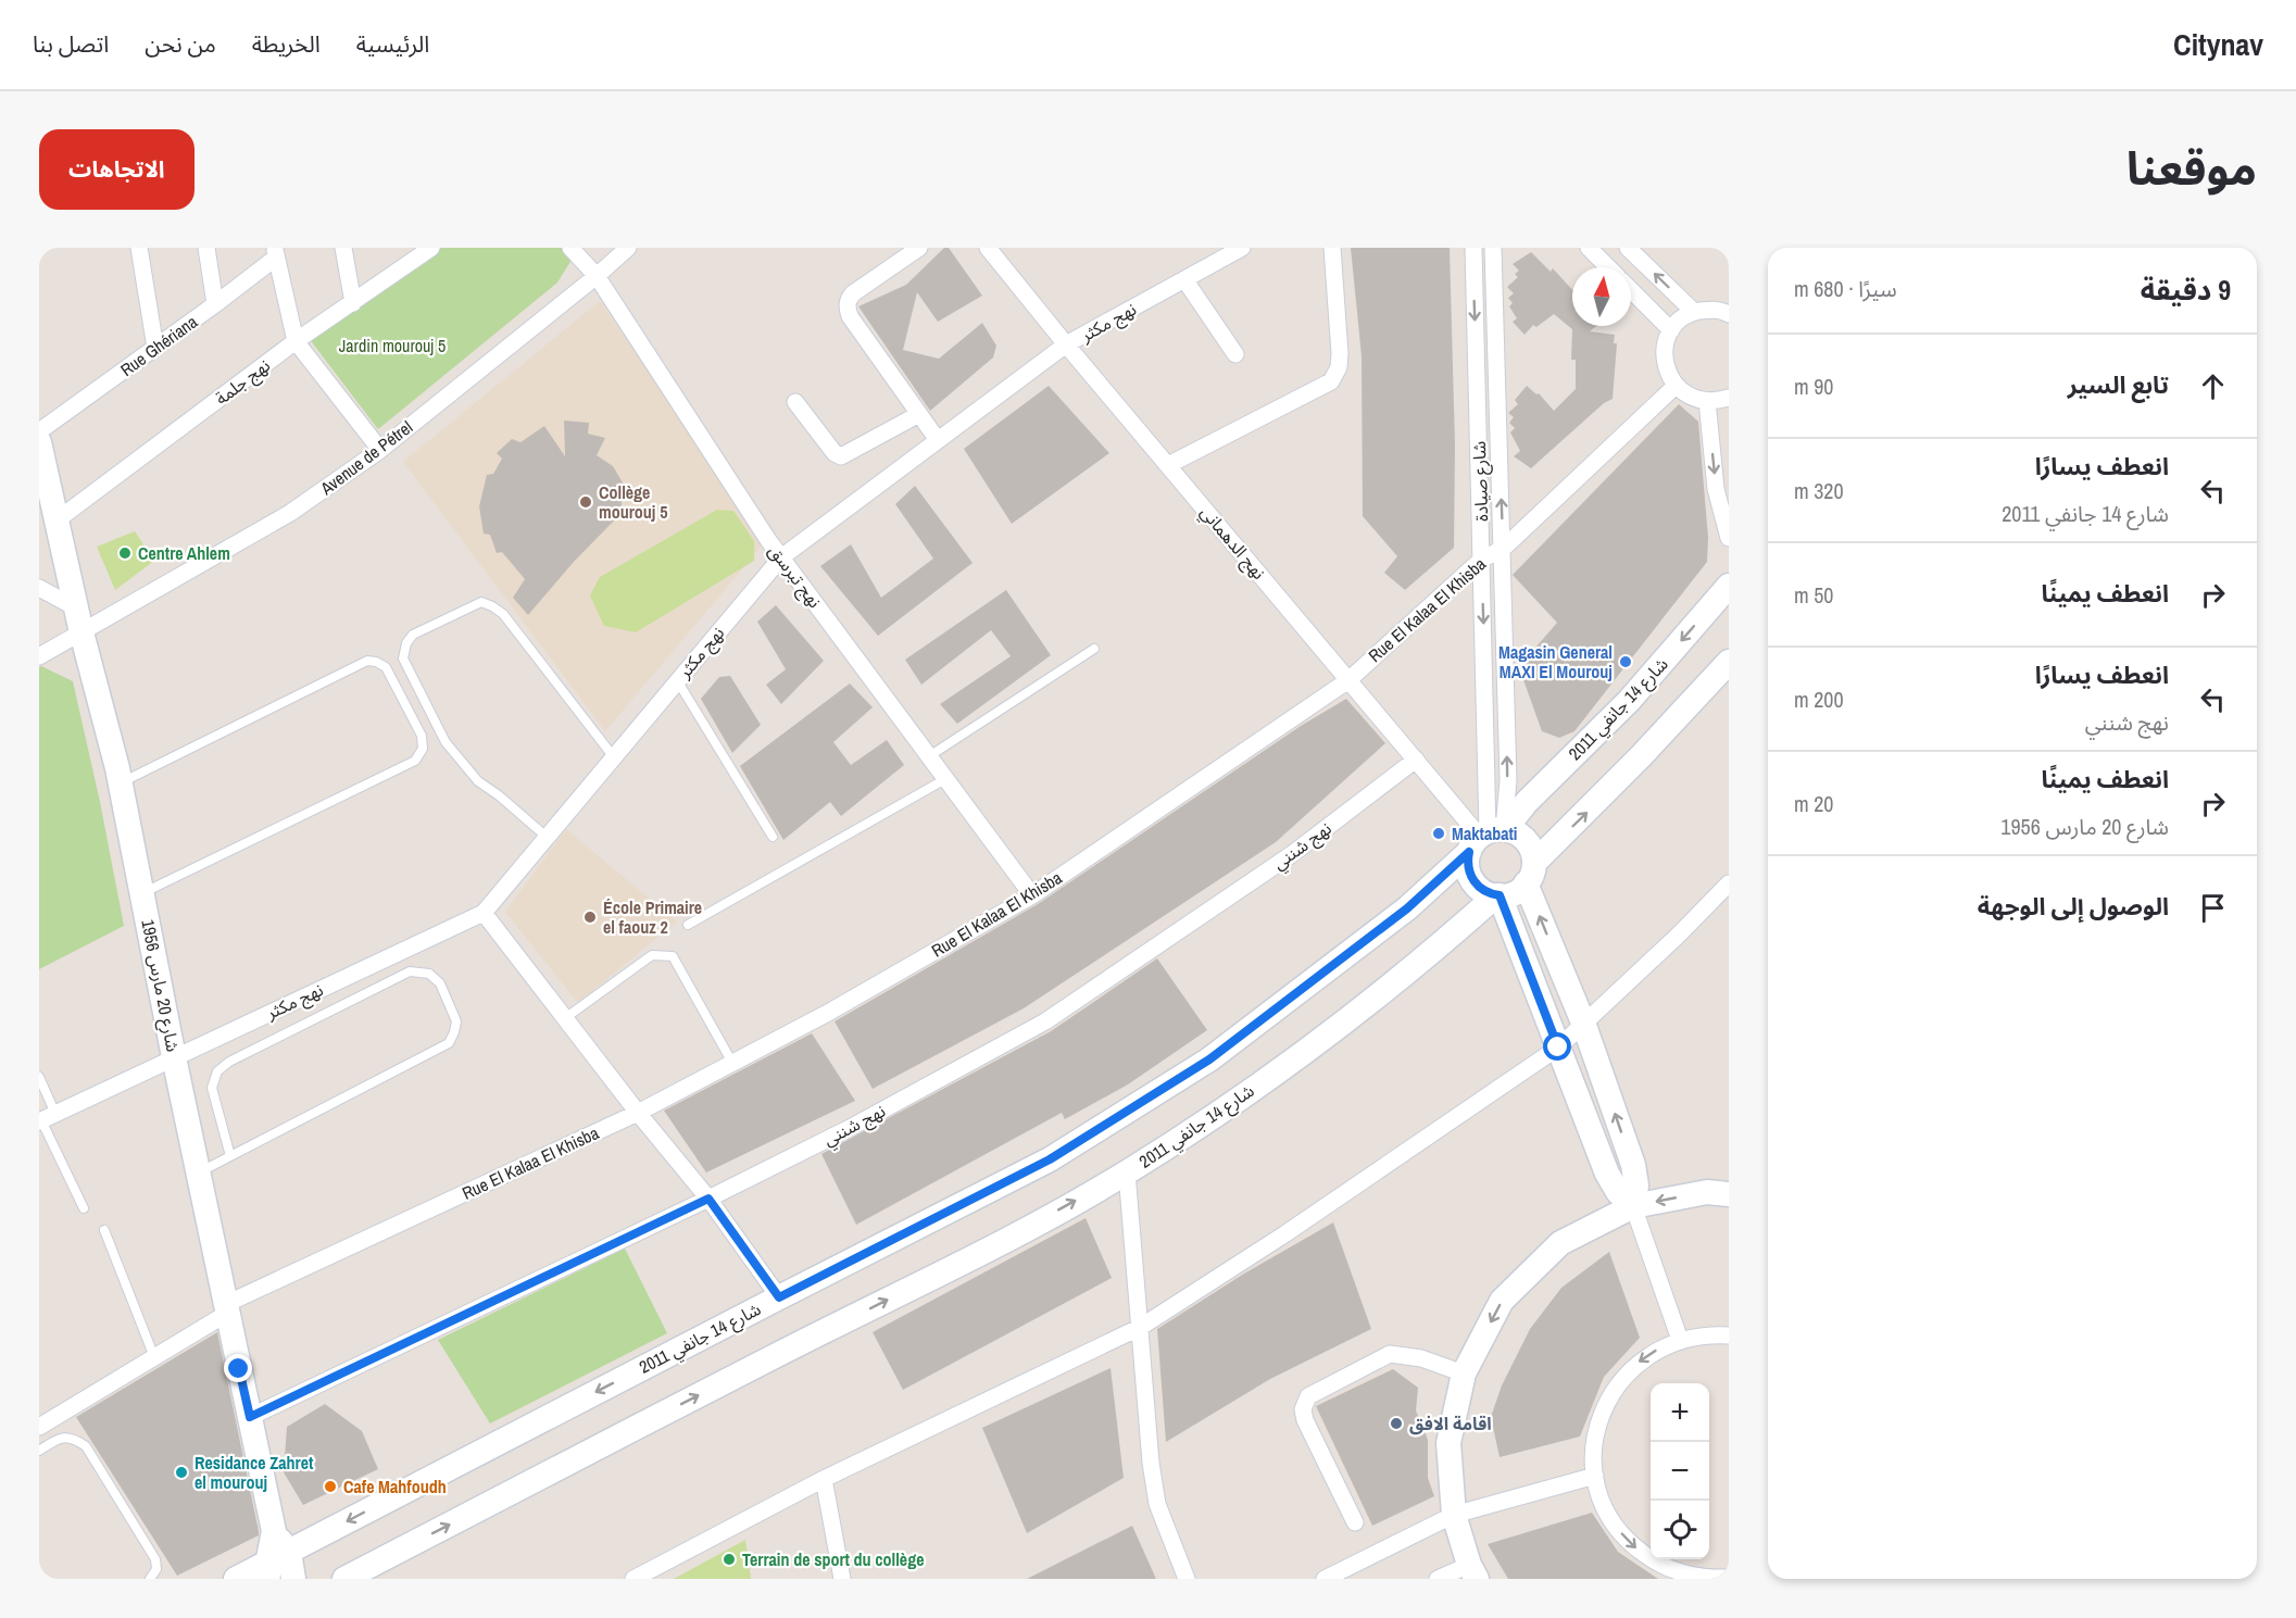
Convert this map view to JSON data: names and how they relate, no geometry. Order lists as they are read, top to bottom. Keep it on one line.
{"streets":{"street":["نهج مكثر","Rue Ghériana","نهج جلمة","Avenue de Pétrel","شارع صيادة","نهج الدهماني","نهج تبرسق","Rue El Kalaa El Khisba","شارع 14 جانفي 2011","نهج شنني","شارع 20 مارس 1956"]},"crossings":[["نهج مكثر","نهج الدهماني"],["نهج مكثر","نهج تبرسق"],["نهج مكثر","شارع 20 مارس 1956"],["نهج جلمة","شارع 20 مارس 1956"],["Avenue de Pétrel","نهج تبرسق"],["Avenue de Pétrel","شارع 20 مارس 1956"],["شارع صيادة","نهج الدهماني"],["شارع صيادة","Rue El Kalaa El Khisba"],["شارع صيادة","شارع 14 جانفي 2011"],["نهج الدهماني","Rue El Kalaa El Khisba"],["نهج الدهماني","شارع 14 جانفي 2011"],["نهج الدهماني","نهج شنني"],["نهج تبرسق","Rue El Kalaa El Khisba"],["Rue El Kalaa El Khisba","شارع 20 مارس 1956"],["شارع 14 جانفي 2011","شارع 20 مارس 1956"],["نهج شنني","شارع 20 مارس 1956"]],"parks":["Jardin mourouj 5"],"places":["Collège mourouj 5","Centre Ahlem","Magasin General MAXI El Mourouj","Maktabati","École Primaire el faouz 2","اقامة الافق","Residance Zahret el mourouj","Cafe Mahfoudh","Terrain de sport du collège"],"north":"top","page":{"header":"Citynav","nav":["الرئيسية","الخريطة","من نحن","اتصل بنا"],"title":"موقعنا","buttons":"الاتجاهات","heading":["9 دقيقة","سيرًا · 680 m"],"list":[["تابع السير","90 m"],["انعطف يسارًا","شارع 14 جانفي 2011","320 m"],["انعطف يمينًا","50 m"],["انعطف يسارًا","نهج شنني","200 m"],["انعطف يمينًا","شارع 20 مارس 1956","20 m"],"الوصول إلى الوجهة"],"map_buttons":["+","−"]}}
